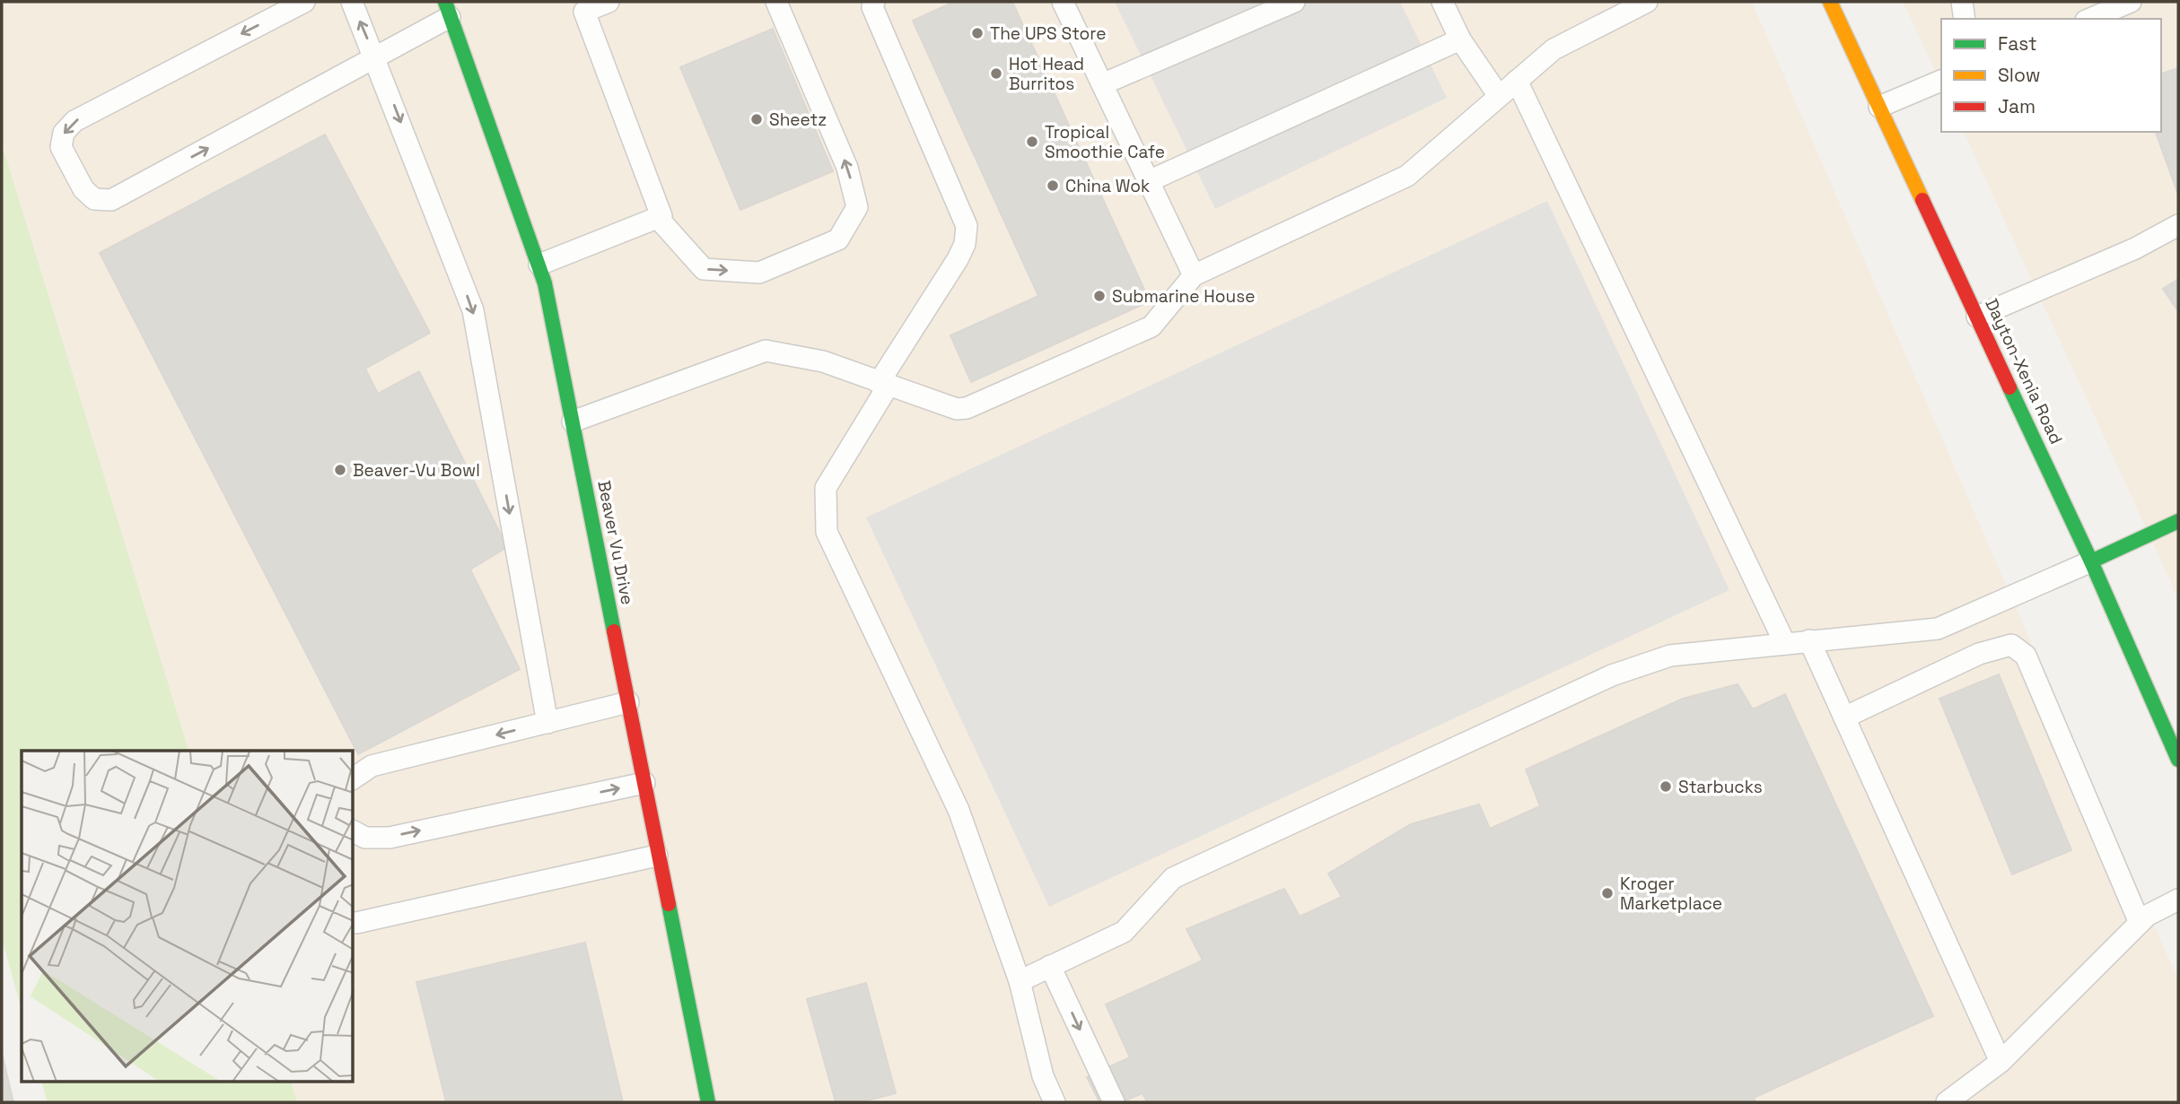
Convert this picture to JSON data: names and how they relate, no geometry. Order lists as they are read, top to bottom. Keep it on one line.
{"streets":{"street":["Dayton-Xenia Road","Beaver Vu Drive"]},"places":["The UPS Store","Hot Head Burritos","Sheetz","Tropical Smoothie Cafe","China Wok","Submarine House","Beaver-Vu Bowl","Starbucks","Kroger Marketplace"],"legend":["Fast","Slow","Jam"]}
